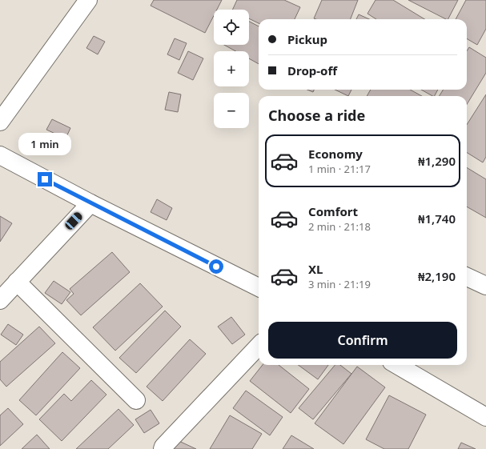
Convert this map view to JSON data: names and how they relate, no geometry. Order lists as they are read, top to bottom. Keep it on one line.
{"page":{"map_buttons":["+","−"],"banner":["Pickup","Drop-off"],"heading":"Choose a ride","bubble":"1 min","list":[{"name":"Economy","note":"1 min · 21:17","value":"₦1,290"},{"name":"Comfort","note":"2 min · 21:18","value":"₦1,740"},{"name":"XL","note":"3 min · 21:19","value":"₦2,190"}],"buttons":"Confirm"}}
